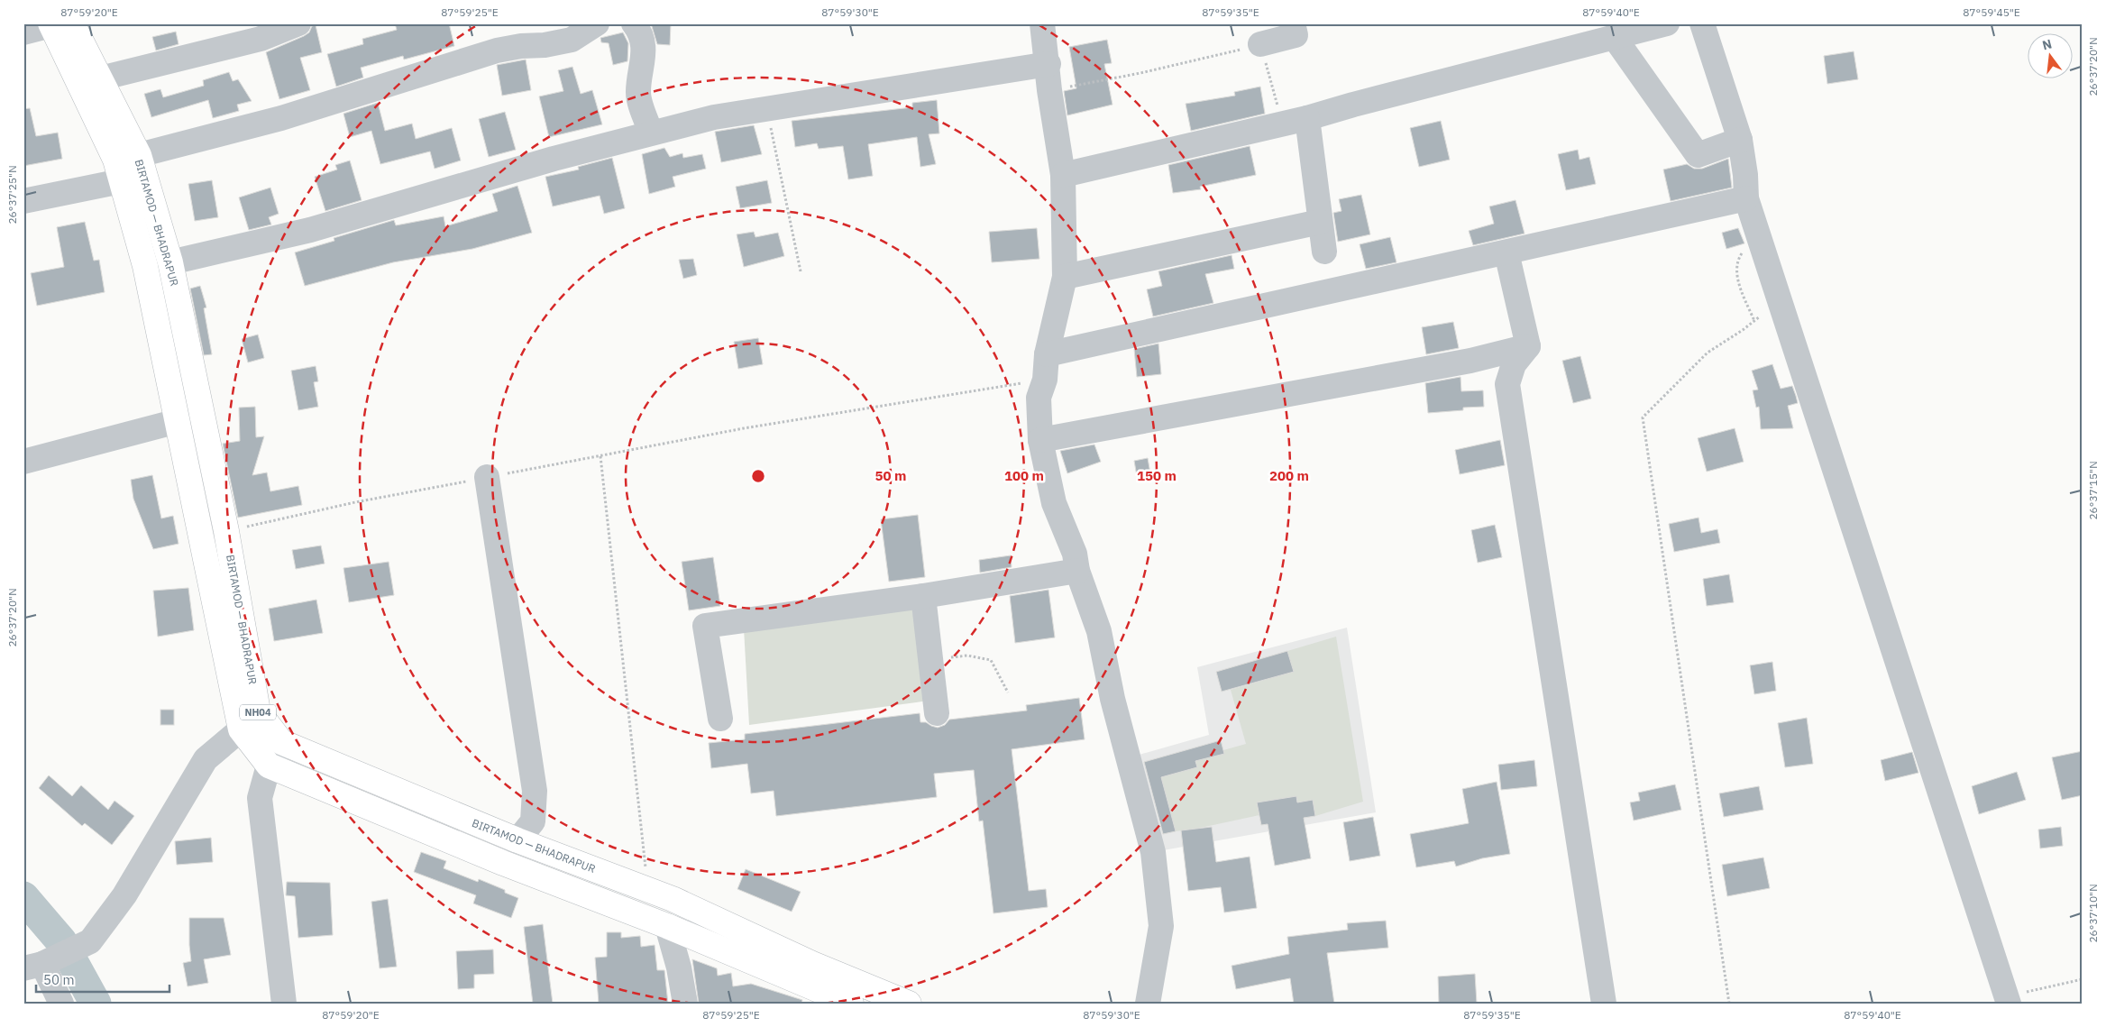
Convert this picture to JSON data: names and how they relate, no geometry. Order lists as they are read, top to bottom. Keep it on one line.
{"streets":{"main road":["BIRTAMOD — BHADRAPUR","NH04"]},"scale_bar":"50 m","north":"top","coordinates":["87°59'20\"E","87°59'25\"E","87°59'30\"E","87°59'35\"E","87°59'40\"E","87°59'45\"E","26°37'20\"N","26°37'25\"N","26°37'15\"N","26°37'10\"N"],"rings":["50 m","100 m","150 m","200 m"]}
